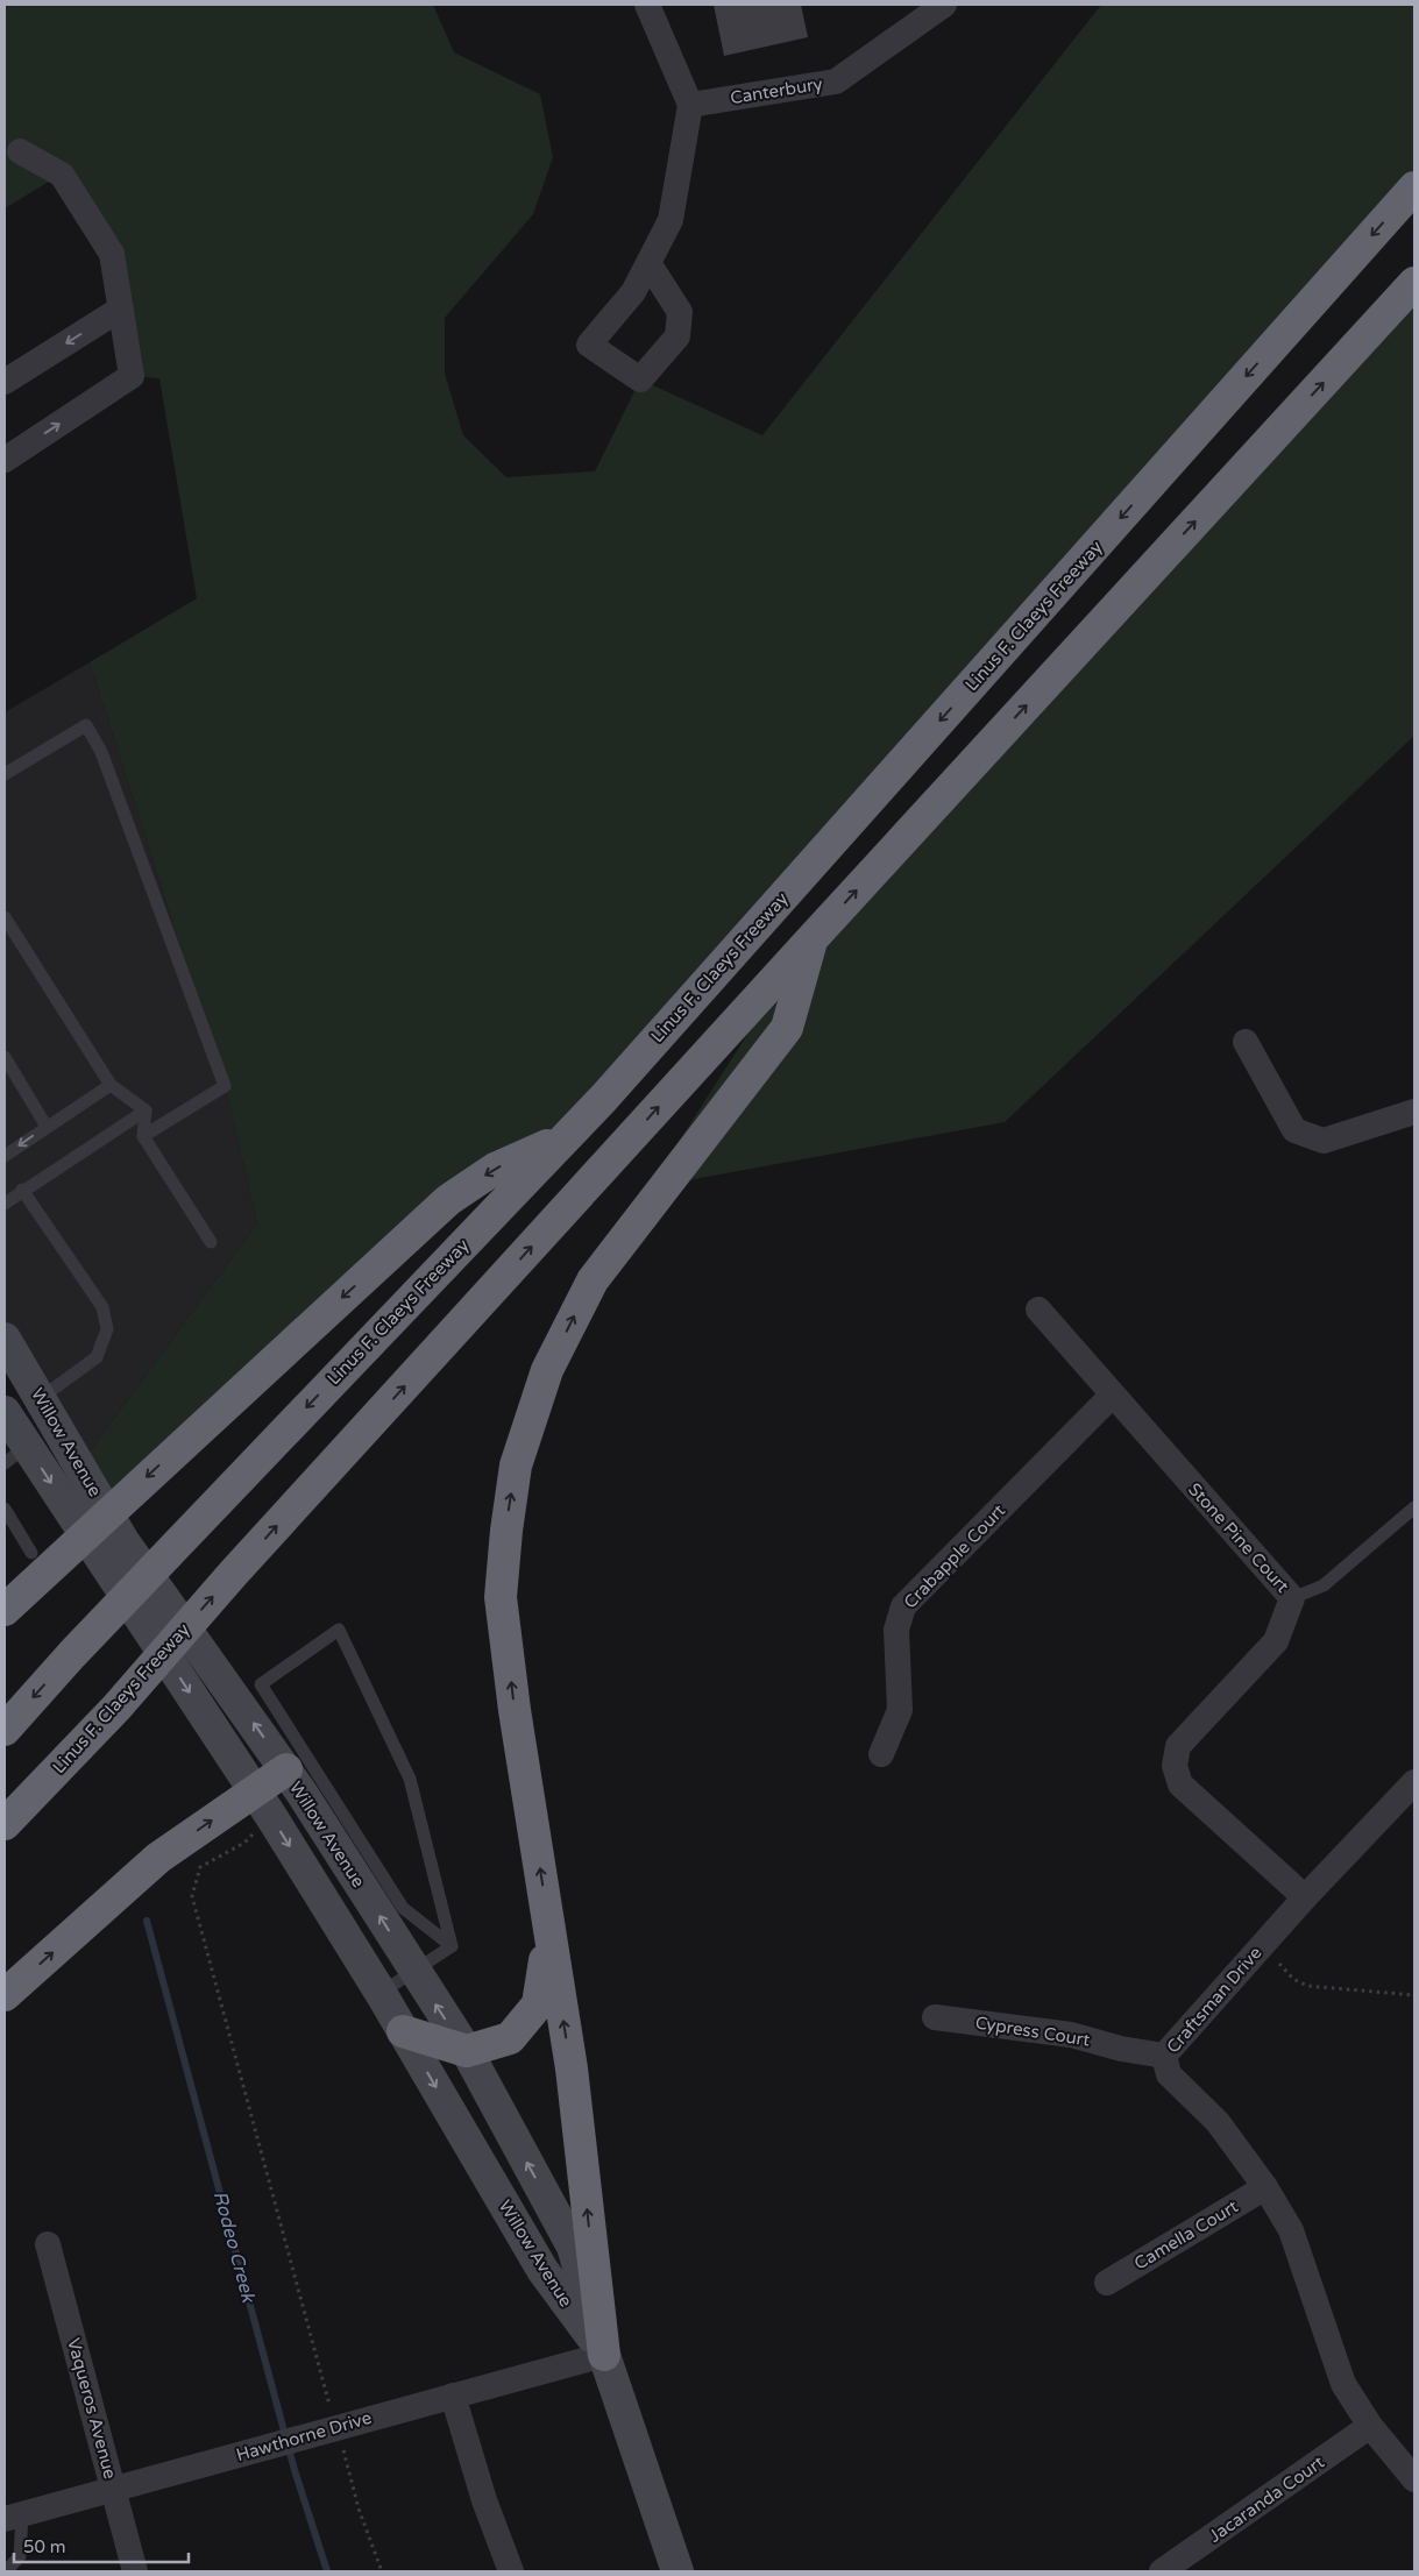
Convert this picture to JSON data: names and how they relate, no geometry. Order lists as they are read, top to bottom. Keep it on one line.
{"streets":{"highway":["Linus F. Claeys Freeway"],"main road":["Willow Avenue"],"street":["Canterbury","Stone Pine Court","Crabapple Court","Craftsman Drive","Cypress Court","Camella Court","Vaqueros Avenue","Hawthorne Drive","Jacaranda Court"]},"crossings":[["Willow Avenue","Hawthorne Drive"],["Stone Pine Court","Crabapple Court"],["Stone Pine Court","Craftsman Drive"],["Craftsman Drive","Cypress Court"],["Craftsman Drive","Camella Court"],["Craftsman Drive","Jacaranda Court"],["Vaqueros Avenue","Hawthorne Drive"]],"water":["Rodeo Creek"],"scale_bar":"50 m"}
